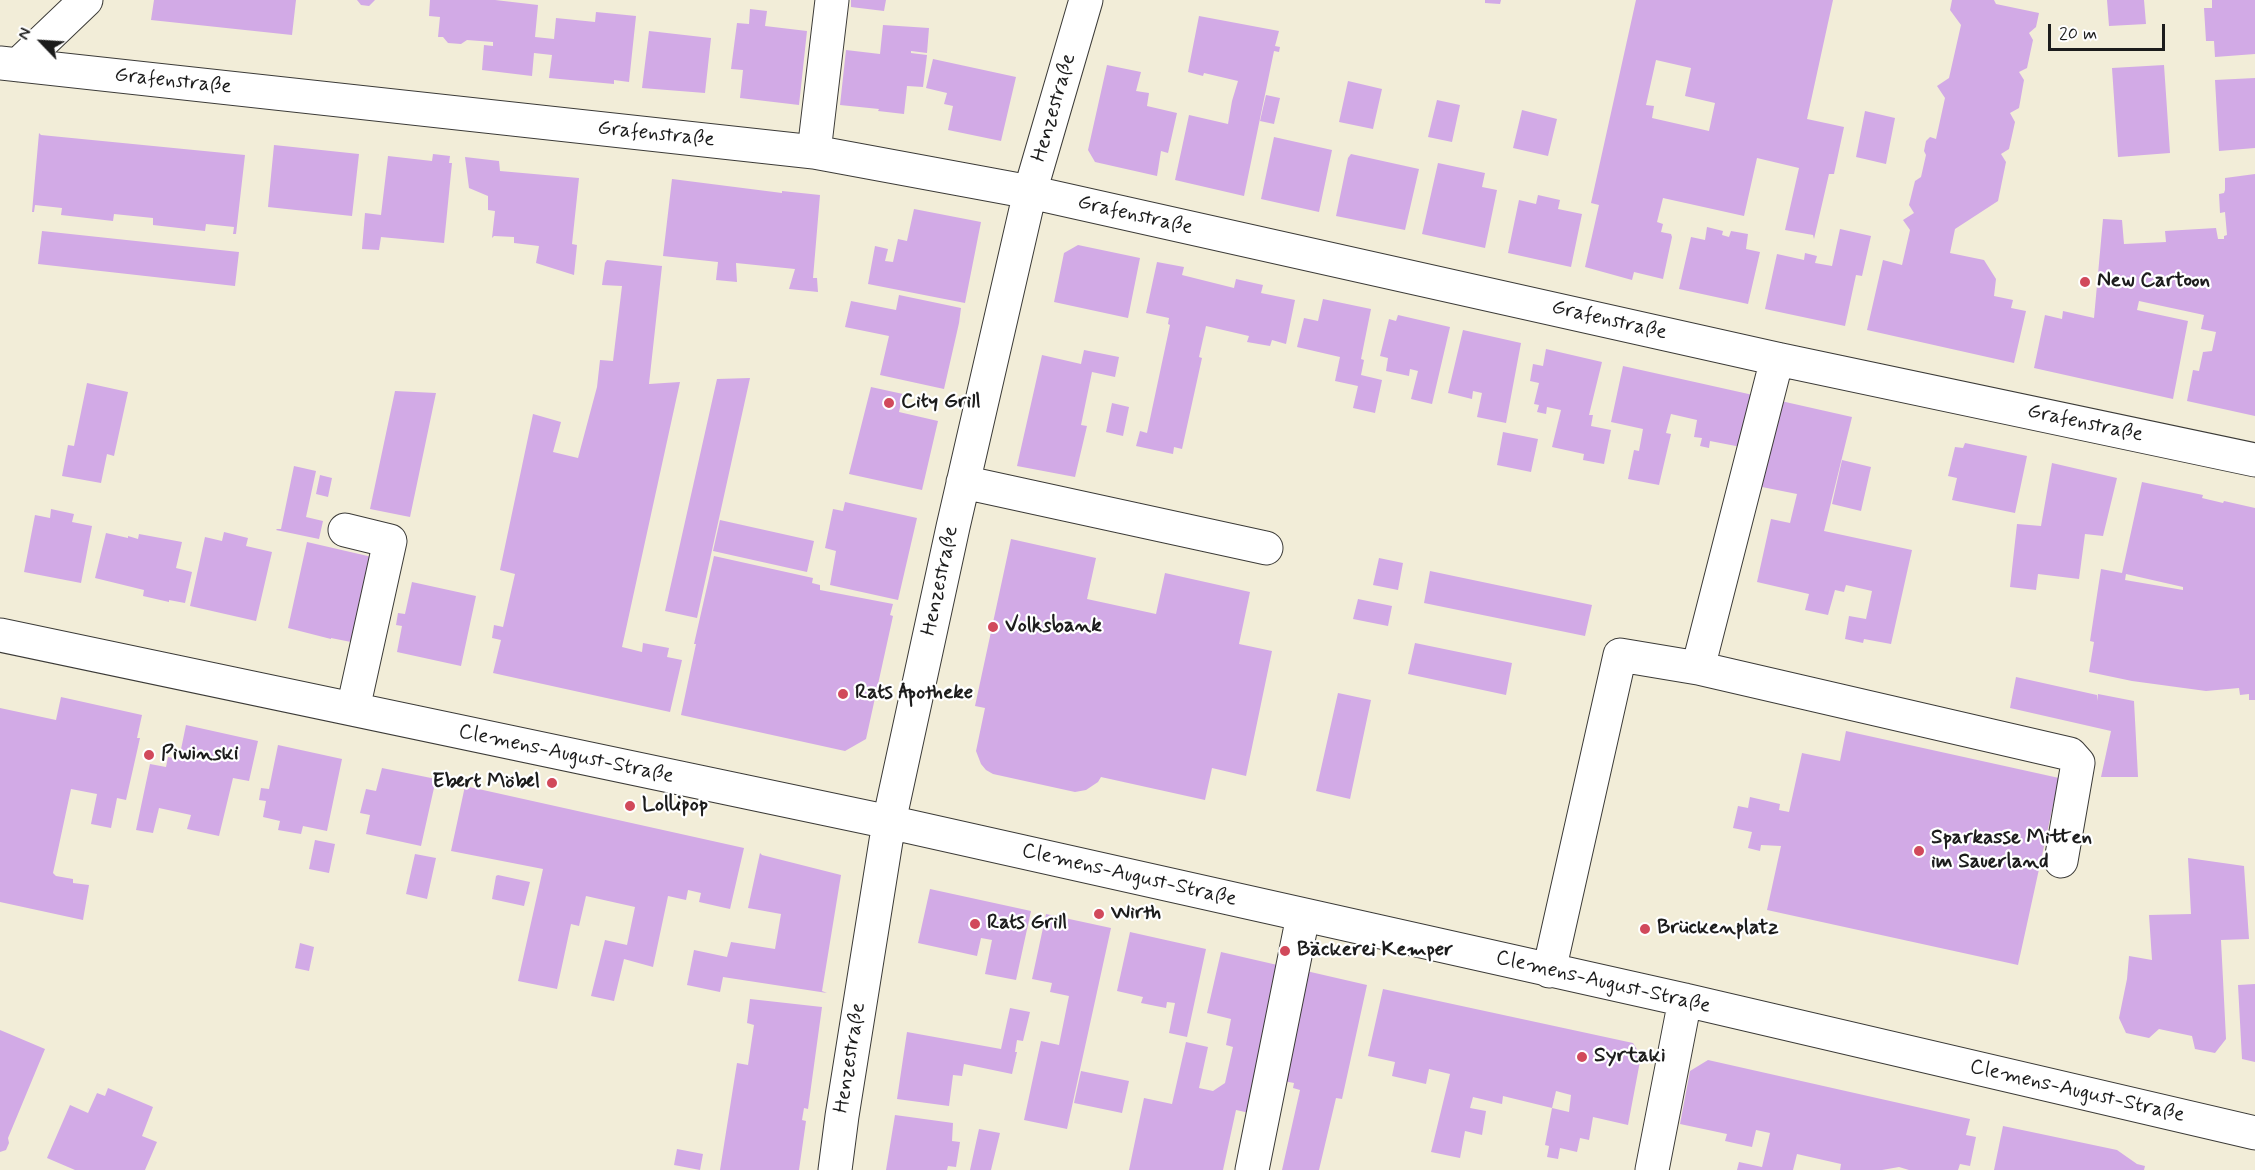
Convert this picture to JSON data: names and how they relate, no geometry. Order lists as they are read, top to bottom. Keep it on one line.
{"streets":{"street":["Grafenstraße","Henzestraße","Clemens-August-Straße"]},"crossings":[["Grafenstraße","Henzestraße"],["Henzestraße","Clemens-August-Straße"]],"places":["New Cartoon","City Grill","Volksbank","Rats Apotheke","Piwinski","Ebert Möbel","Lollipop","Sparkasse Mitten im Sauerland","Wirth","Rats Grill","Brückenplatz","Bäckerei Kemper","Syrtaki"],"scale_bar":"20 m","north":"top left"}
